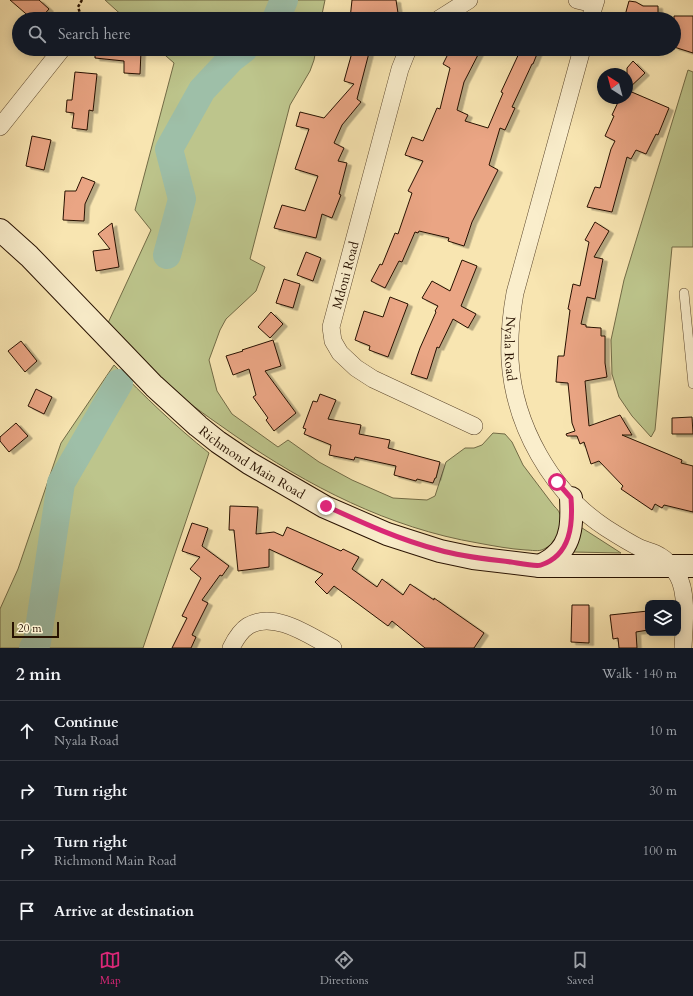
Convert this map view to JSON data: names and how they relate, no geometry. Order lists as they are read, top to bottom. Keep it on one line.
{"streets":{"main road":["Richmond Main Road"],"street":["Mdoni Road","Nyala Road"]},"crossings":[["Nyala Road","Richmond Main Road"]],"scale_bar":"20 m","north":"top left","page":{"search":"Search here","scale":"20 m","heading":["2 min","Walk · 140 m"],"list":[["Continue","Nyala Road","10 m"],["Turn right","30 m"],["Turn right","Richmond Main Road","100 m"],"Arrive at destination"],"nav":["Map","Directions","Saved"]}}
